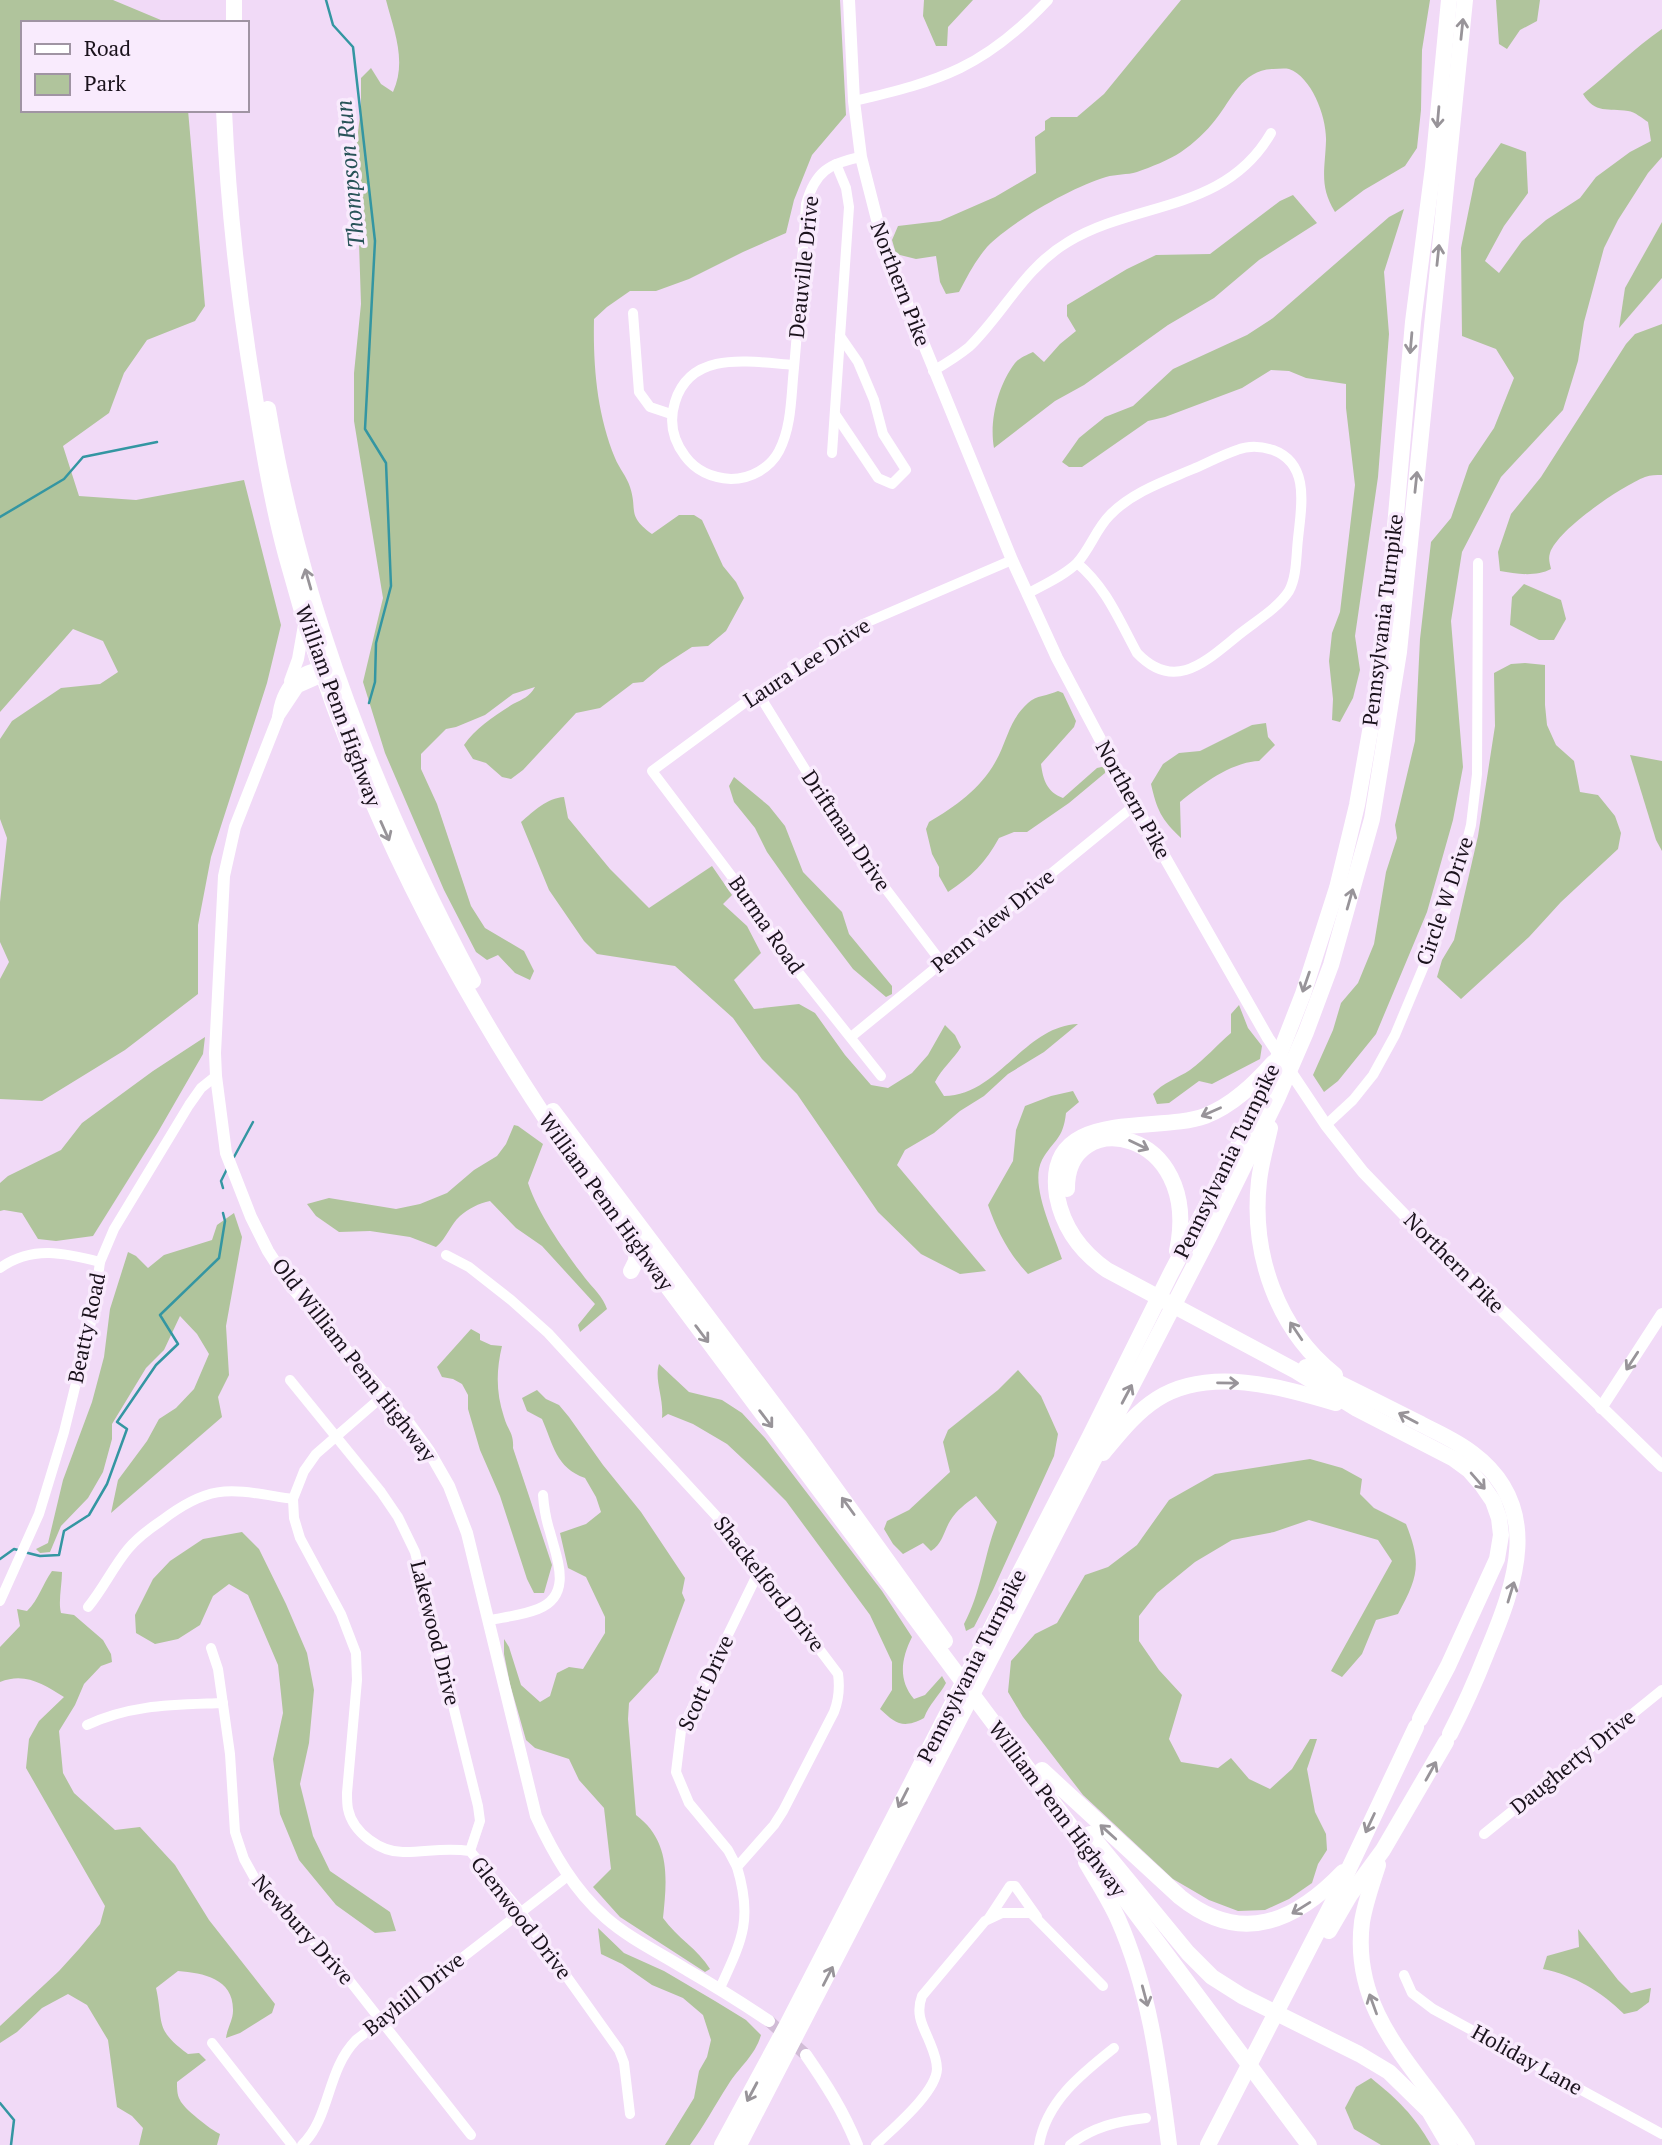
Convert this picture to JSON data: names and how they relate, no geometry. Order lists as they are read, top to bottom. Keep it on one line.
{"streets":{"highway":["Pennsylvania Turnpike","William Penn Highway"],"main road":["Northern Pike","Old William Penn Highway"],"street":["Deauville Drive","Laura Lee Drive","Driftman Drive","Circle W Drive","Penn view Drive","Burma Road","Beatty Road","Shackelford Drive","Lakewood Drive","Scott Drive","Daugherty Drive","Glenwood Drive","Newbury Drive","Bayhill Drive","Holiday Lane"]},"crossings":[["Deauville Drive","Northern Pike"],["Northern Pike","Laura Lee Drive"],["Northern Pike","Circle W Drive"],["Northern Pike","Penn view Drive"],["Laura Lee Drive","Driftman Drive"],["Laura Lee Drive","Burma Road"],["William Penn Highway","Old William Penn Highway"],["Driftman Drive","Penn view Drive"],["Penn view Drive","Burma Road"],["Beatty Road","Old William Penn Highway"],["Old William Penn Highway","Bayhill Drive"],["Shackelford Drive","Scott Drive"],["Lakewood Drive","Glenwood Drive"],["Glenwood Drive","Bayhill Drive"],["Newbury Drive","Bayhill Drive"]],"water":["Thompson Run"],"legend":["Road","Park"]}
